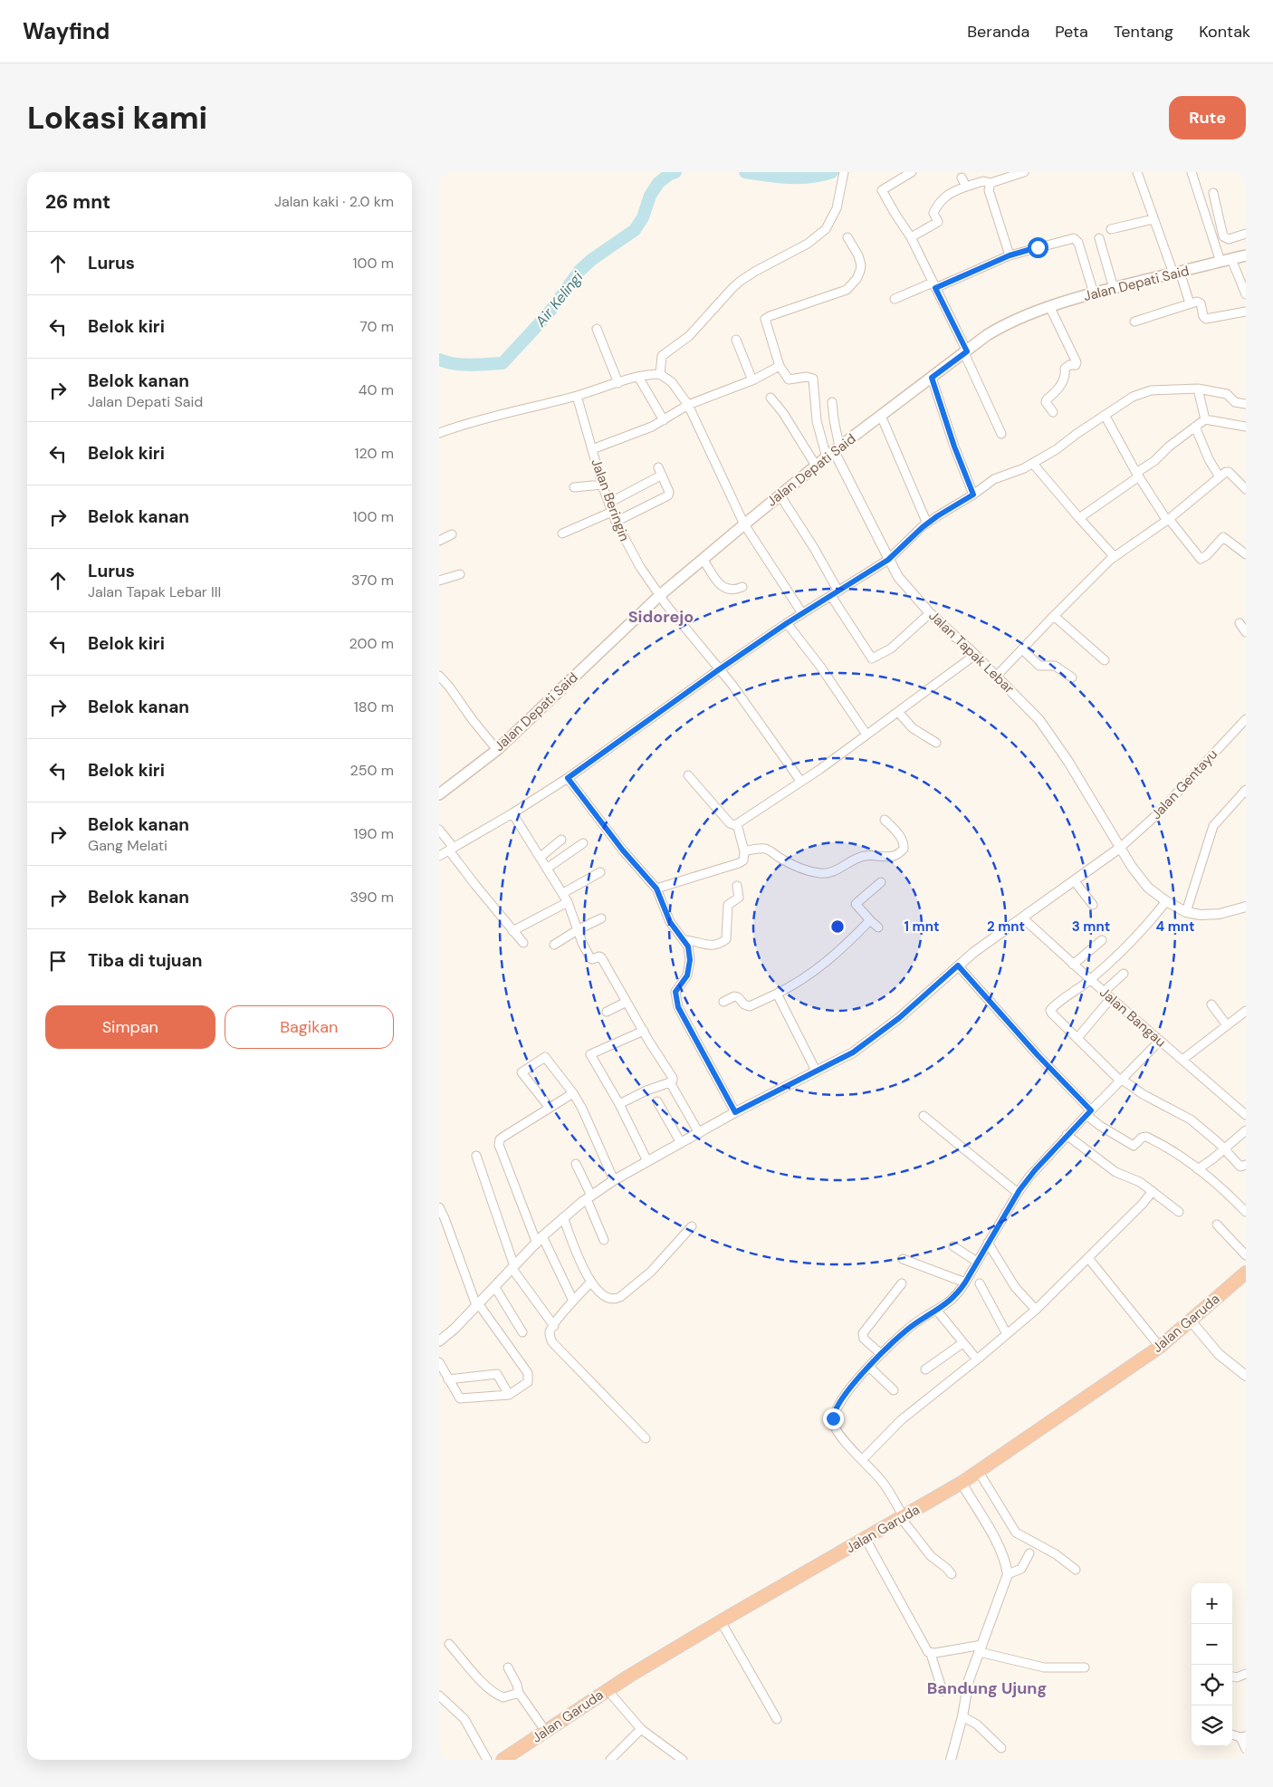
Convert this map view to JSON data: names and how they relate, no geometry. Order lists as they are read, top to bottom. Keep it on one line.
{"streets":{"highway":["Jalan Garuda"],"main road":["Jalan Depati Said"],"street":["Jalan Beringin","Jalan Tapak Lebar","Jalan Gentayu","Jalan Bangau"]},"crossings":[["Jalan Depati Said","Jalan Beringin"],["Jalan Depati Said","Jalan Tapak Lebar"],["Jalan Tapak Lebar","Jalan Gentayu"]],"districts":["Sidorejo","Bandung Ujung"],"water":["Air Kelingi"],"page":{"header":"Wayfind","nav":["Beranda","Peta","Tentang","Kontak"],"buttons":["Rute",["Simpan","Bagikan"]],"title":"Lokasi kami","heading":["26 mnt","Jalan kaki · 2.0 km"],"list":[["Lurus","100 m"],["Belok kiri","70 m"],["Belok kanan","Jalan Depati Said","40 m"],["Belok kiri","120 m"],["Belok kanan","100 m"],["Lurus","Jalan Tapak Lebar III","370 m"],["Belok kiri","200 m"],["Belok kanan","180 m"],["Belok kiri","250 m"],["Belok kanan","Gang Melati","190 m"],["Belok kanan","390 m"],"Tiba di tujuan"],"map_buttons":["+","−"]},"rings":["1 mnt","2 mnt","3 mnt","4 mnt"]}
